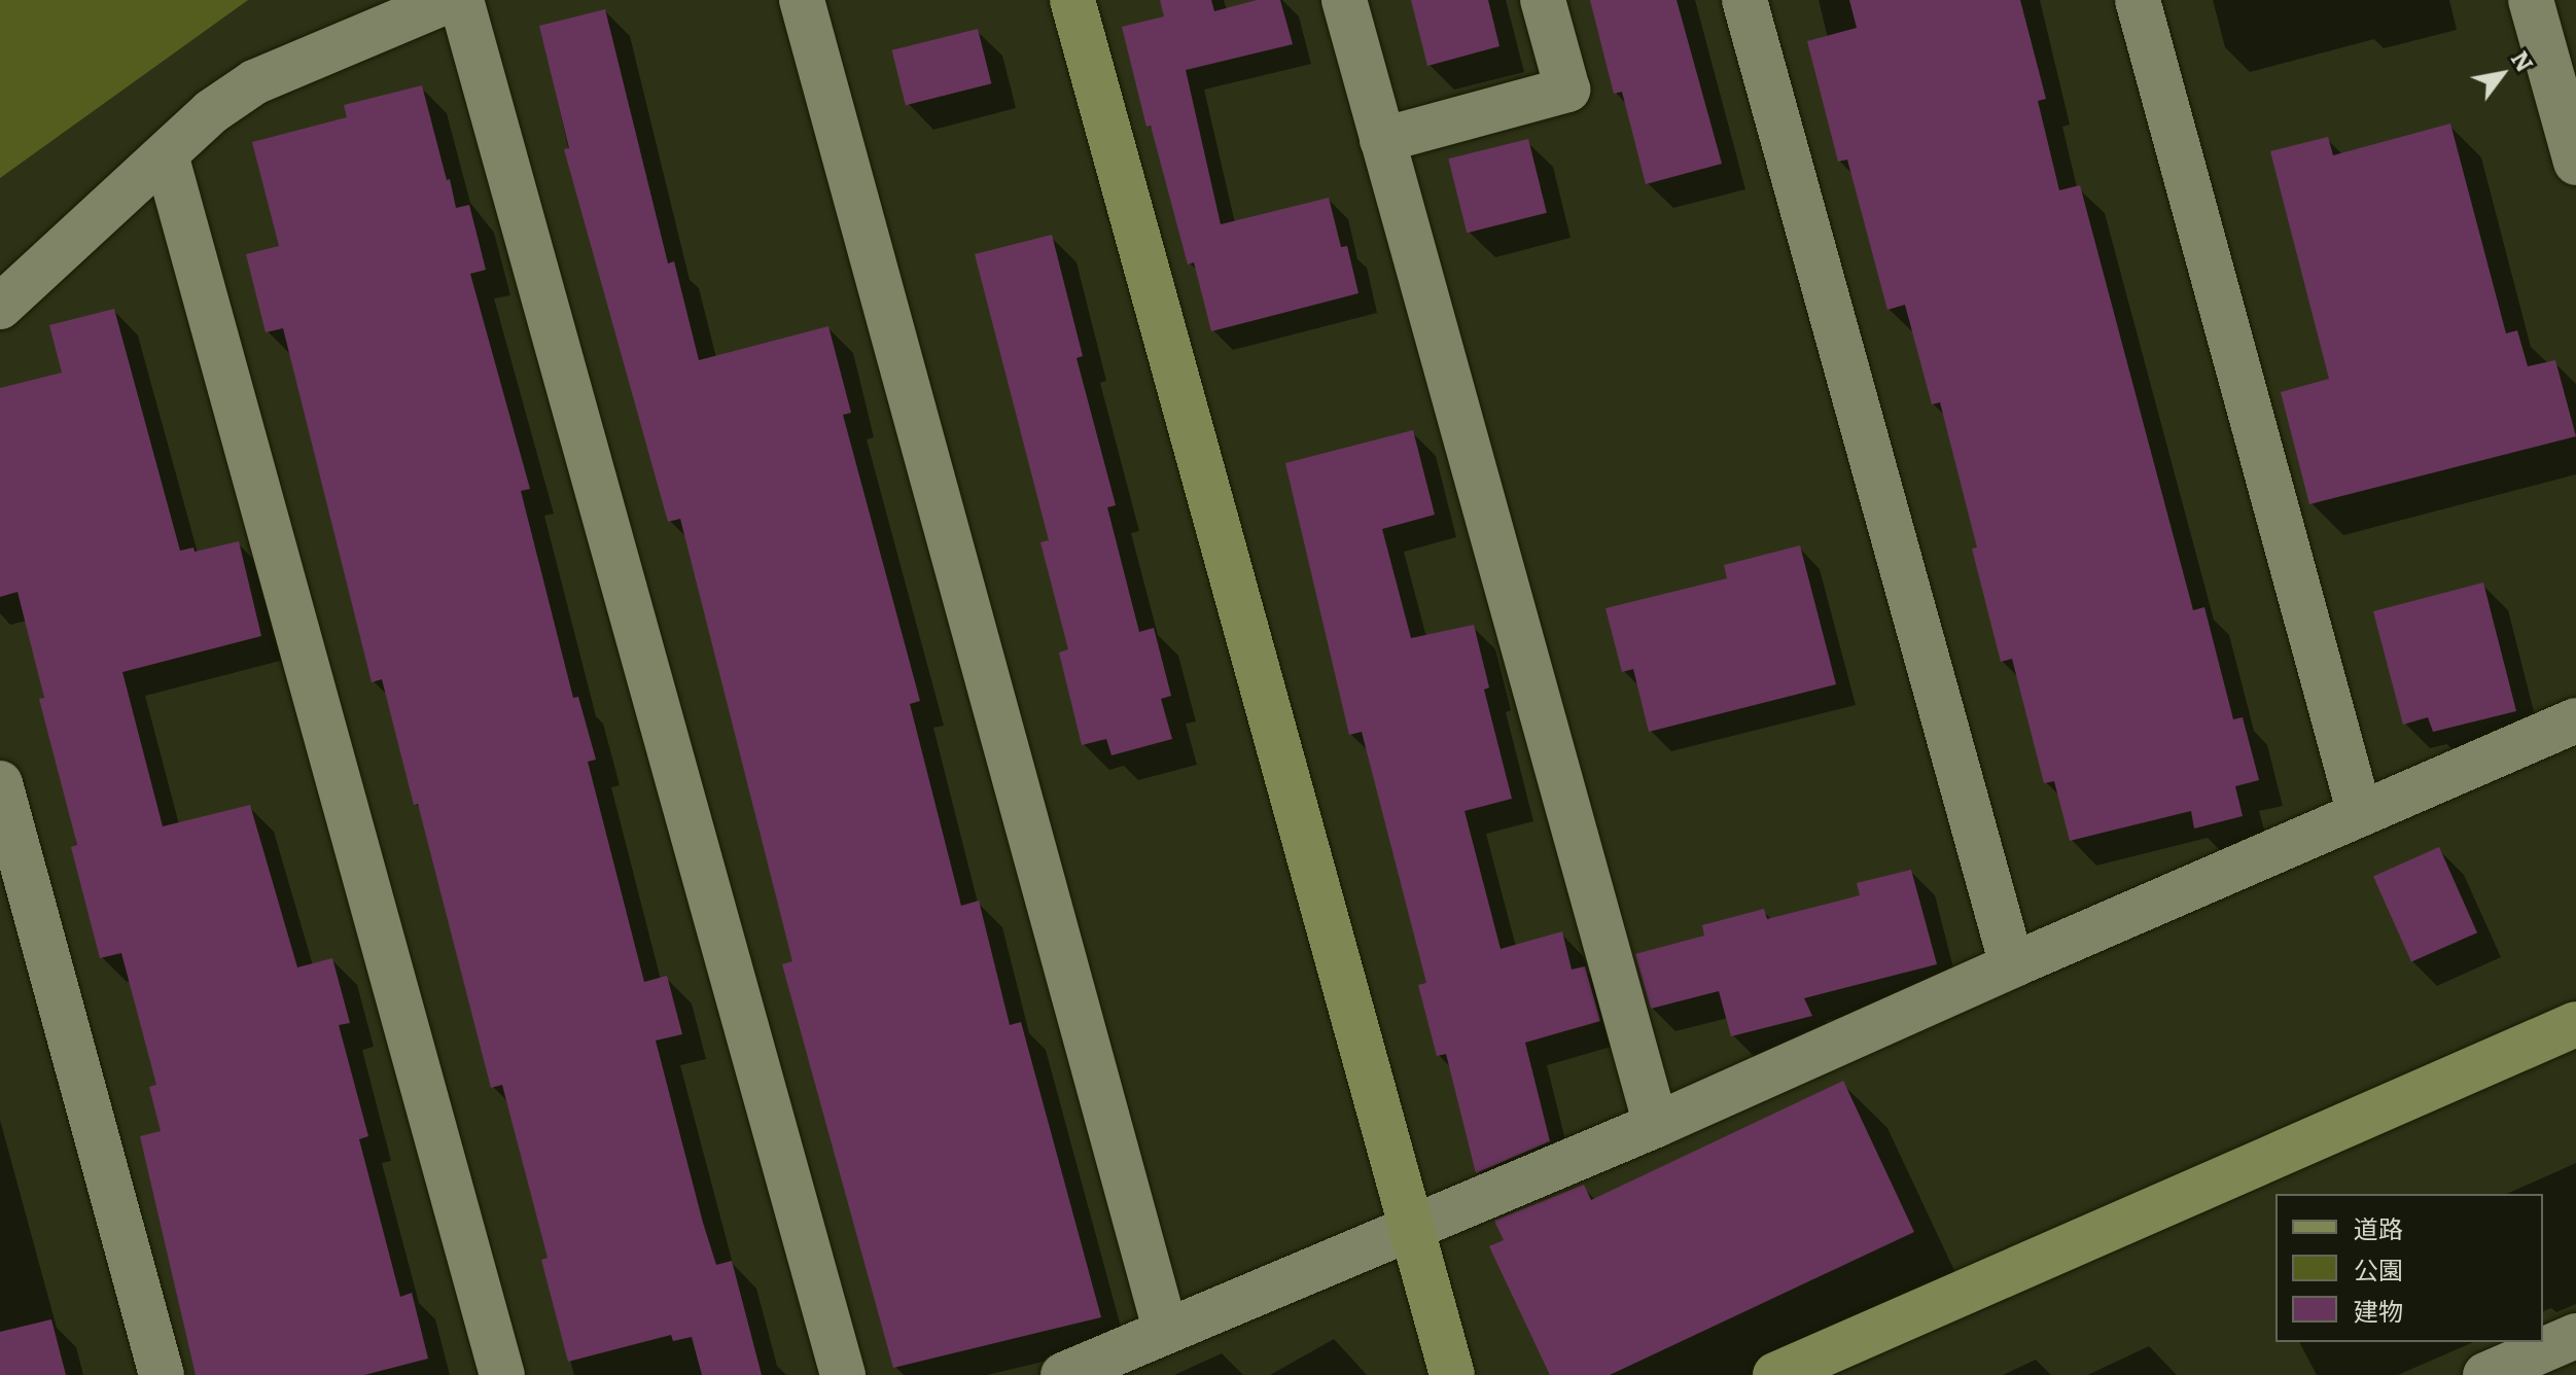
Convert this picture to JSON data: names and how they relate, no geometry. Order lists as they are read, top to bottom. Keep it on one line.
{"legend":["道路","公園","建物"],"north":"top right"}
